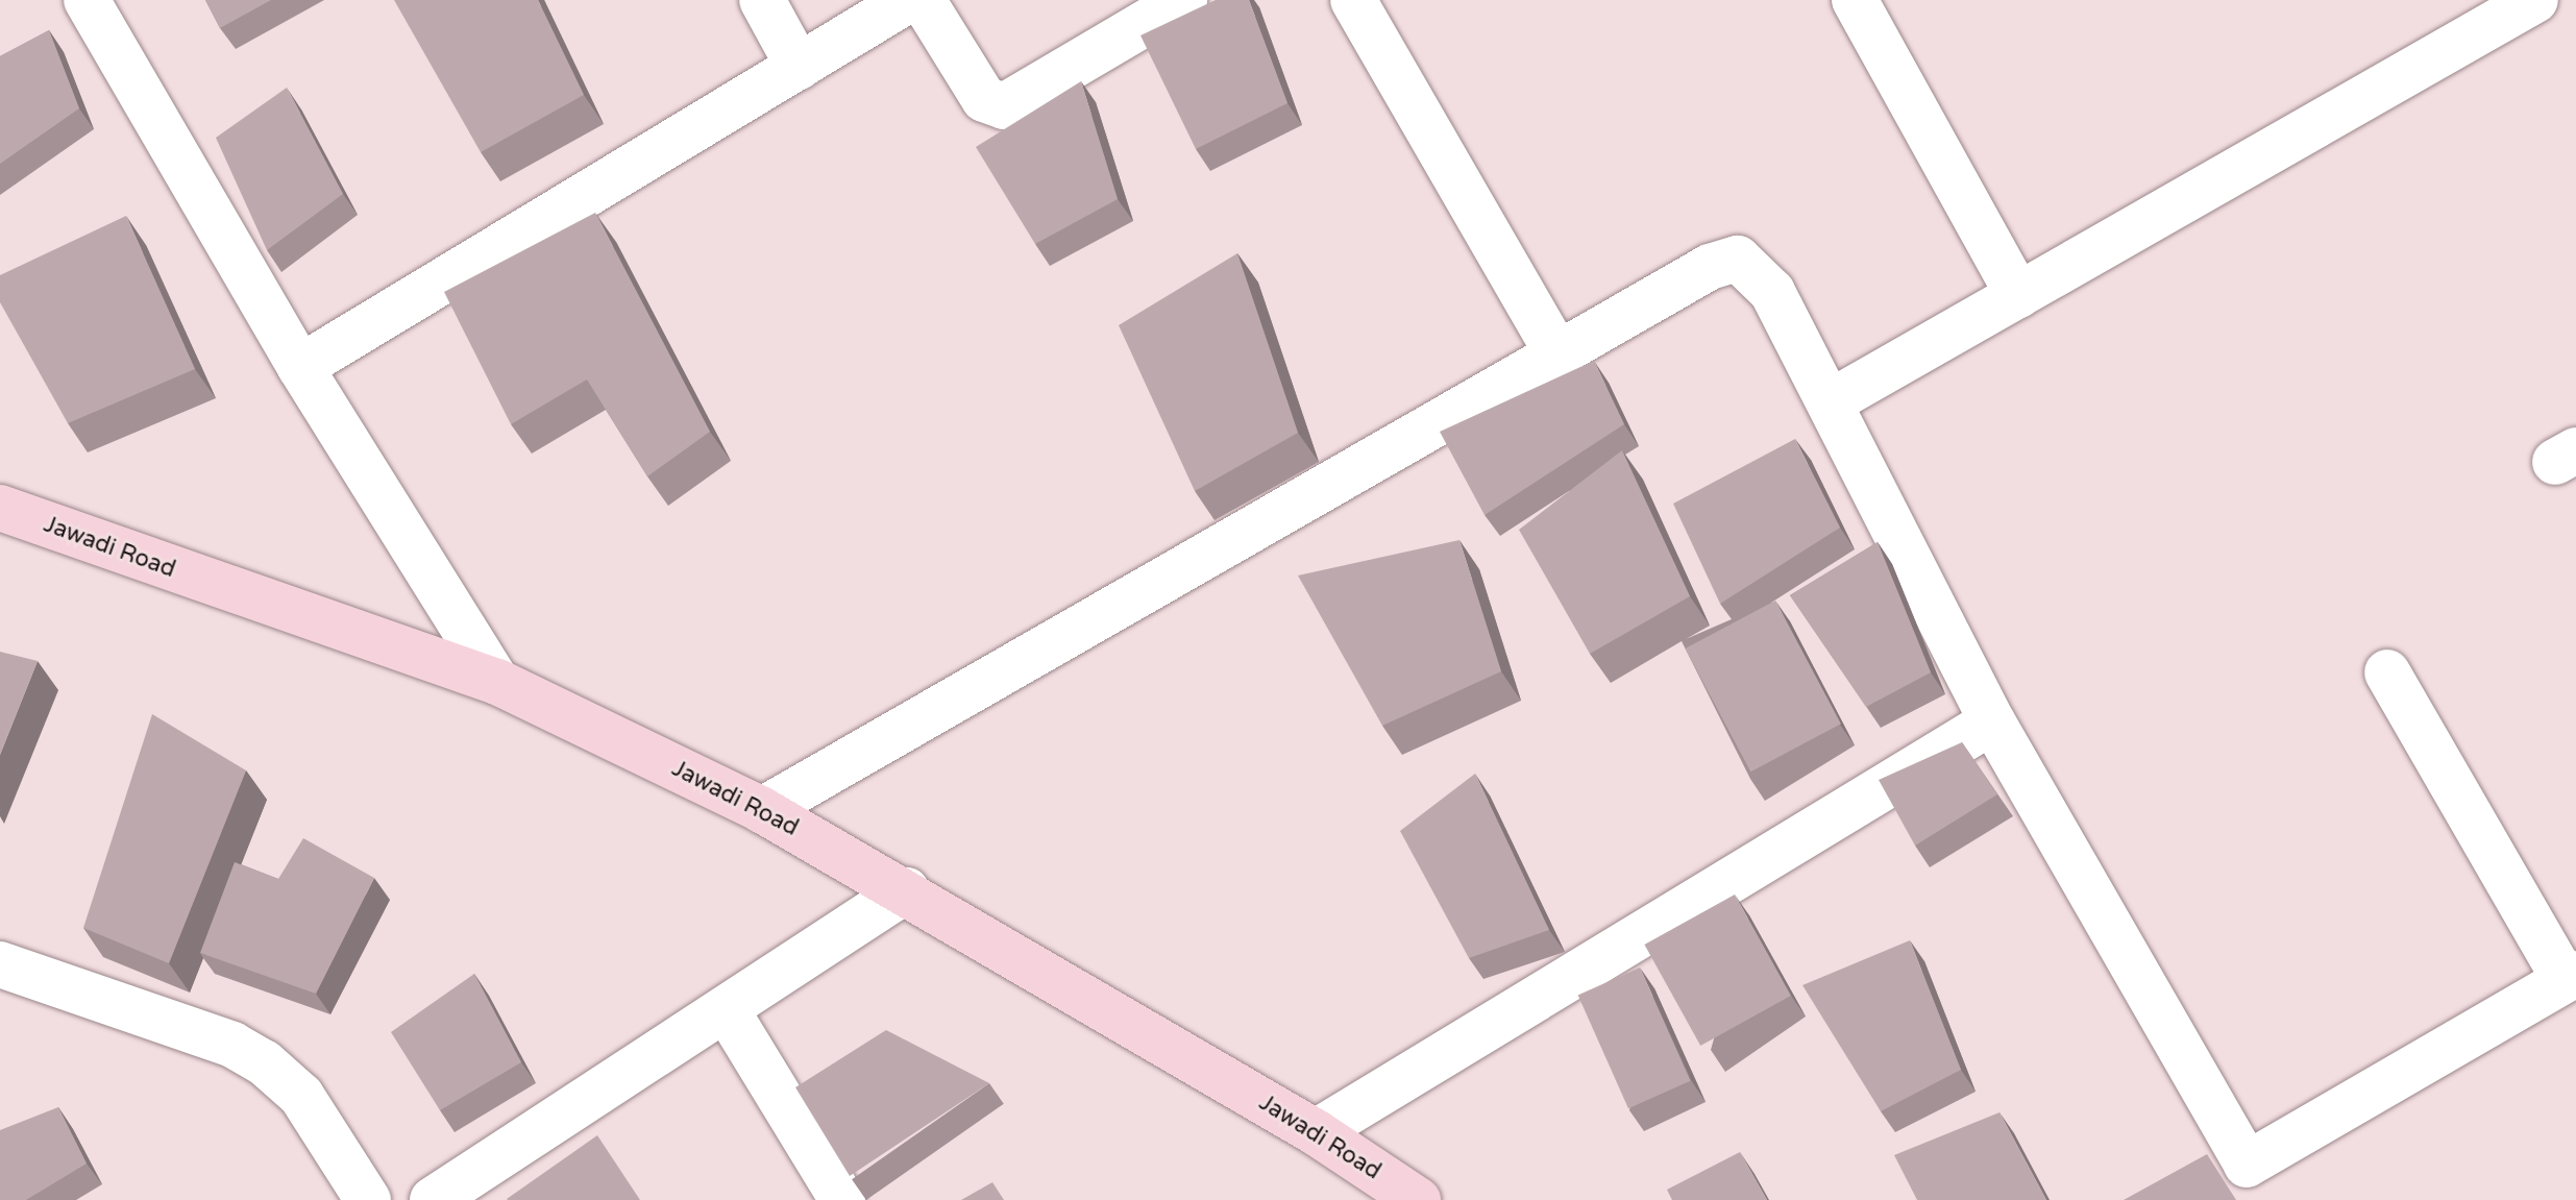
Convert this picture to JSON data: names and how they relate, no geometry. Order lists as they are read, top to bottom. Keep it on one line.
{"streets":{"street":["Jawadi Road"]}}
